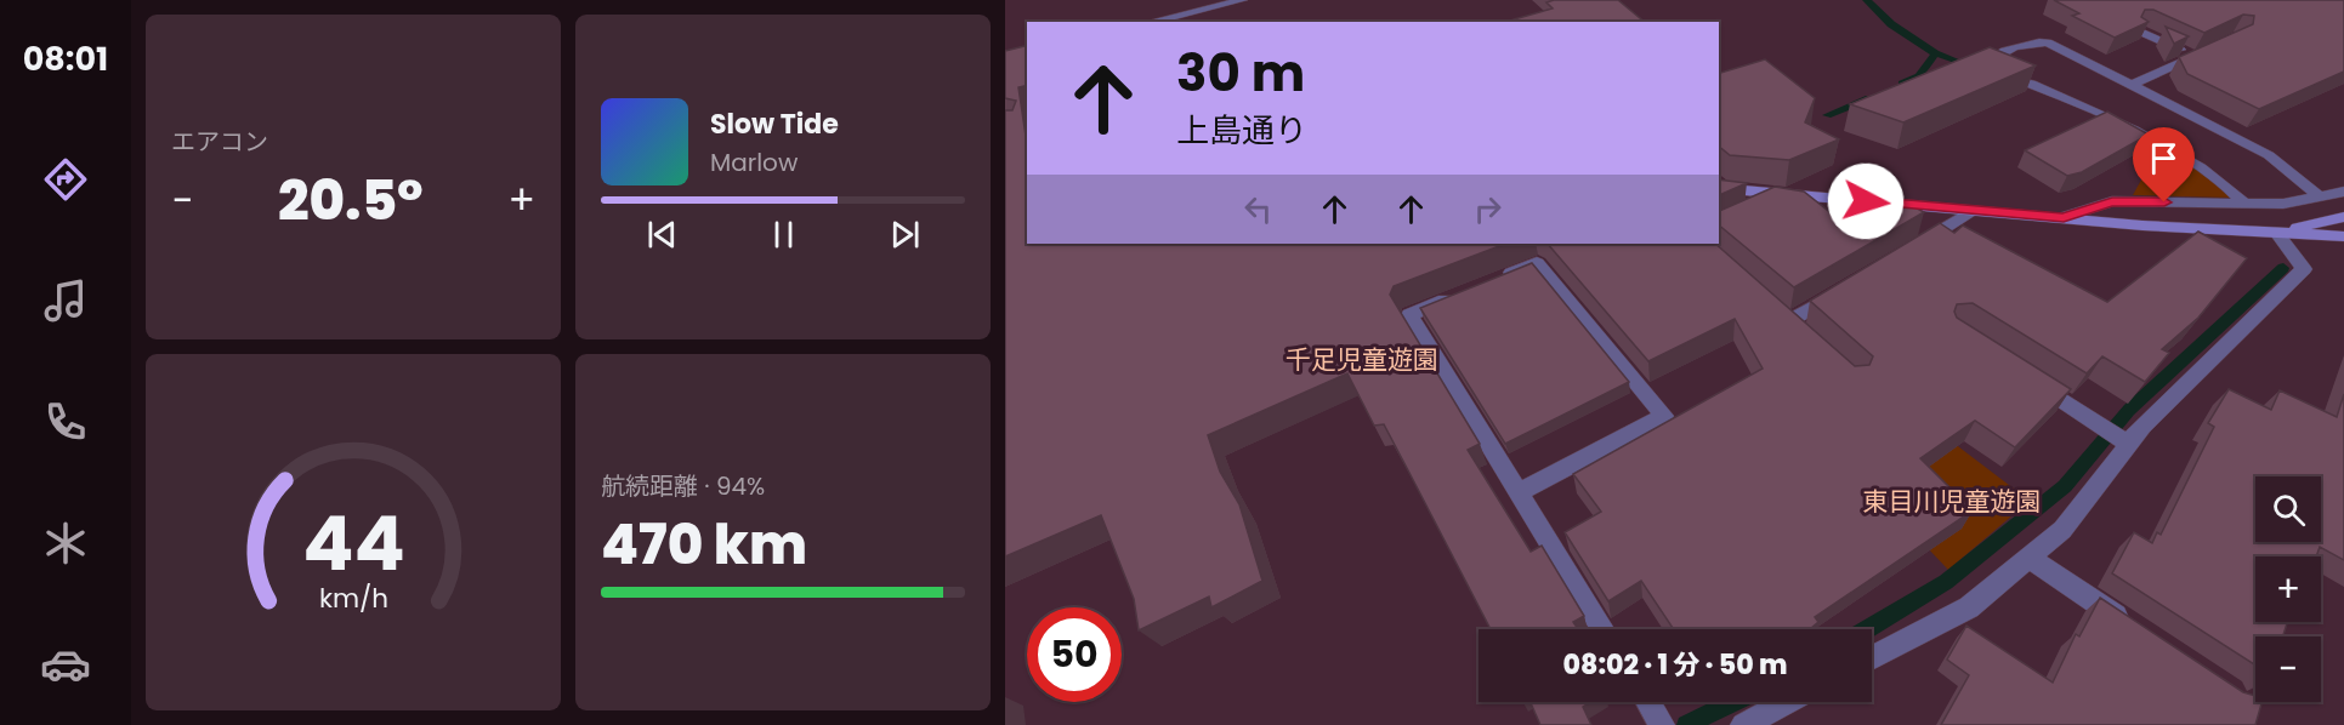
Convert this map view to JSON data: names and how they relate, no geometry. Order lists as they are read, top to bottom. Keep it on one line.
{"parks":["千足児童遊園","東目川児童遊園"],"page":{"tabs":"08:01","tile":["エアコン",["航続距離 · 94%","470 km"]],"turn":["30 m","上島通り"],"song":["Slow Tide","Marlow"],"heat":["−","20.5°","+"],"map_buttons":["+","−"],"limit":"50","trip":"08:02 · 1 分 · 50 m","gauge":["44","km/h"]}}
